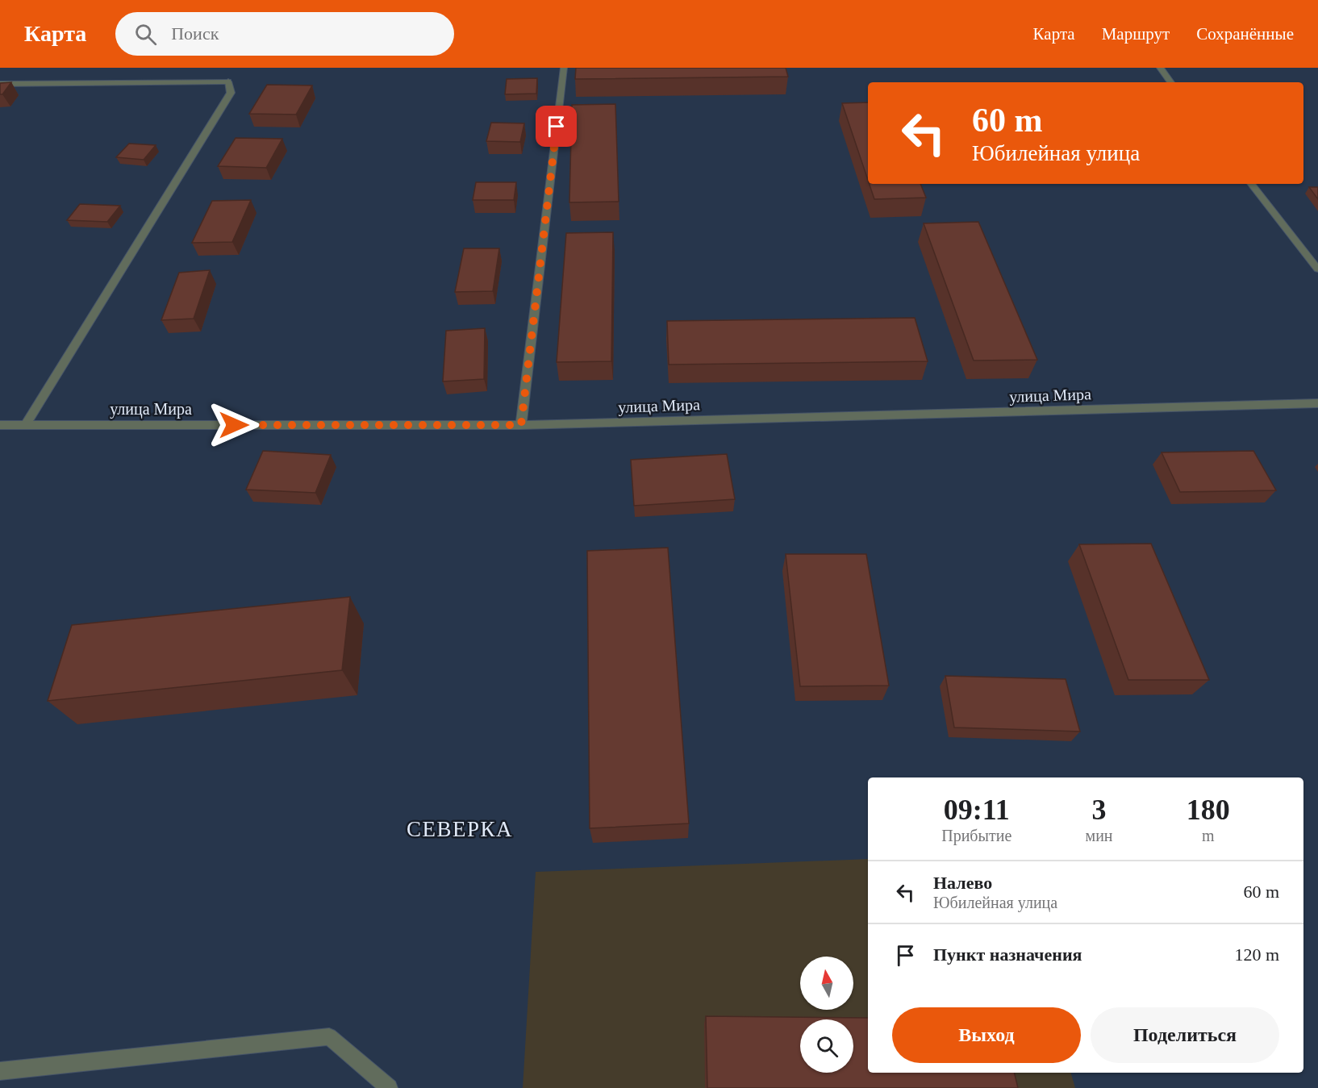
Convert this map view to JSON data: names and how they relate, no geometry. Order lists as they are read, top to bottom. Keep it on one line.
{"streets":{"street":["улица Мира"]},"districts":["СЕВЕРКА"],"north":"top","page":{"header":"Карта","search":"Поиск","nav":["Карта","Маршрут","Сохранённые"],"turn":["60 m","Юбилейная улица"],"eta":["09:11","Прибытие","3","мин","180","m"],"list":[{"name":"Налево","note":"Юбилейная улица","value":"60 m"},{"name":"Пункт назначения","value":"120 m"}],"buttons":["Выход","Поделиться"]}}
